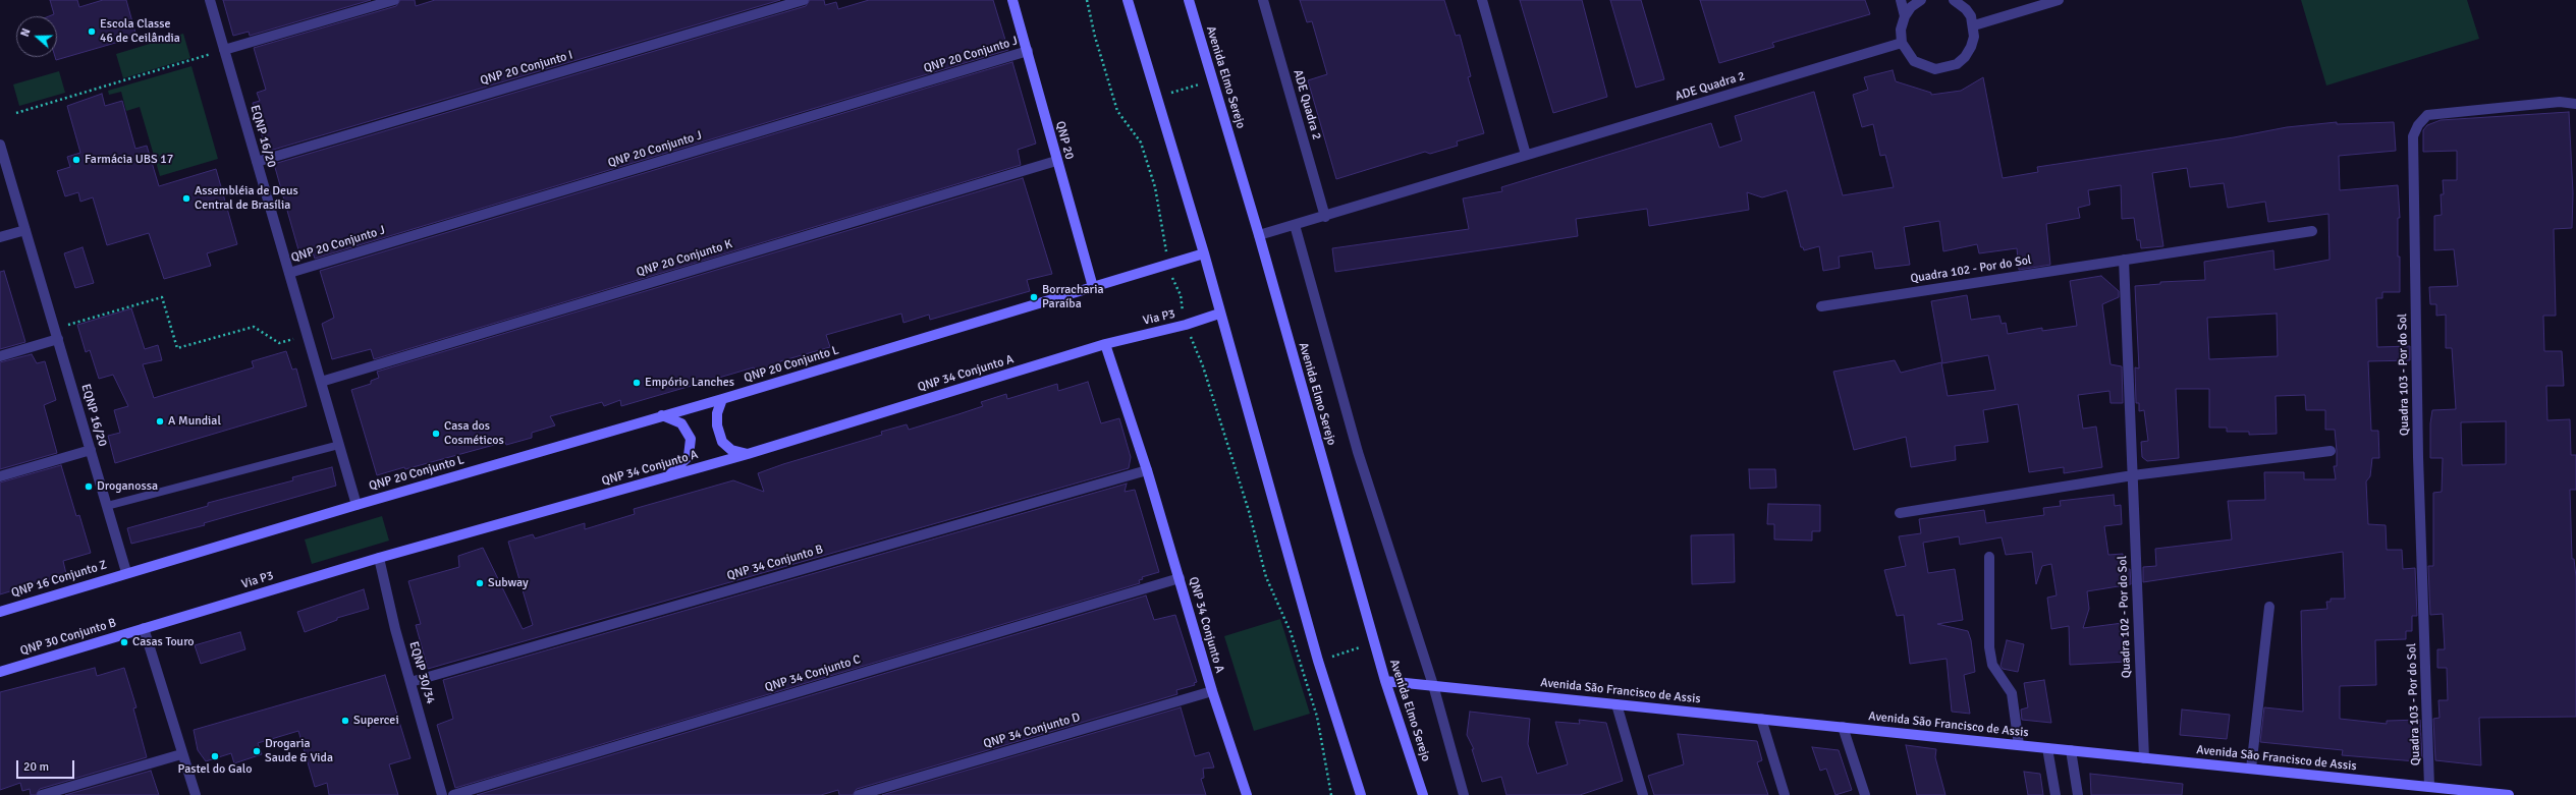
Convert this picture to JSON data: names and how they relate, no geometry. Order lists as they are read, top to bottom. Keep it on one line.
{"streets":{"street":["QNP 20 Conjunto J","QNP 20 Conjunto I","Avenida Elmo Serejo","ADE Quadra 2","EQNP 16/20","QNP 20","QNP 20 Conjunto K","Quadra 102 - Por do Sol","Via P3","QNP 20 Conjunto L","QNP 34 Conjunto A","Quadra 103 - Por do Sol","QNP 34 Conjunto B","QNP 16 Conjunto Z","QNP 30 Conjunto B","EQNP 30/34","QNP 34 Conjunto C","Avenida São Francisco de Assis","QNP 34 Conjunto D"]},"crossings":[["QNP 20 Conjunto J","EQNP 16/20"],["QNP 20 Conjunto J","QNP 20"],["QNP 20 Conjunto I","EQNP 16/20"],["Avenida Elmo Serejo","ADE Quadra 2"],["Avenida Elmo Serejo","Avenida São Francisco de Assis"],["EQNP 16/20","QNP 20 Conjunto K"],["EQNP 16/20","QNP 20 Conjunto L"],["EQNP 16/20","QNP 16 Conjunto Z"],["QNP 20","QNP 20 Conjunto K"],["QNP 20","QNP 20 Conjunto L"],["Quadra 102 - Por do Sol","Avenida São Francisco de Assis"],["Via P3","QNP 34 Conjunto A"],["Via P3","QNP 30 Conjunto B"],["Via P3","EQNP 30/34"],["QNP 34 Conjunto A","QNP 34 Conjunto B"],["QNP 34 Conjunto A","EQNP 30/34"],["QNP 34 Conjunto A","QNP 34 Conjunto C"],["QNP 34 Conjunto A","QNP 34 Conjunto D"],["Quadra 103 - Por do Sol","Avenida São Francisco de Assis"],["QNP 34 Conjunto B","EQNP 30/34"]],"places":["Escola Classe 46 de Ceilândia","Farmácia UBS 17","Assembléia de Deus Central de Brasília","Borracharia Paraíba","Empório Lanches","A Mundial","Casa dos Cosméticos","Droganossa","Subway","Casas Touro","Supercei","Drogaria Saude & Vida","Pastel do Galo"],"scale_bar":"20 m","north":"left"}
